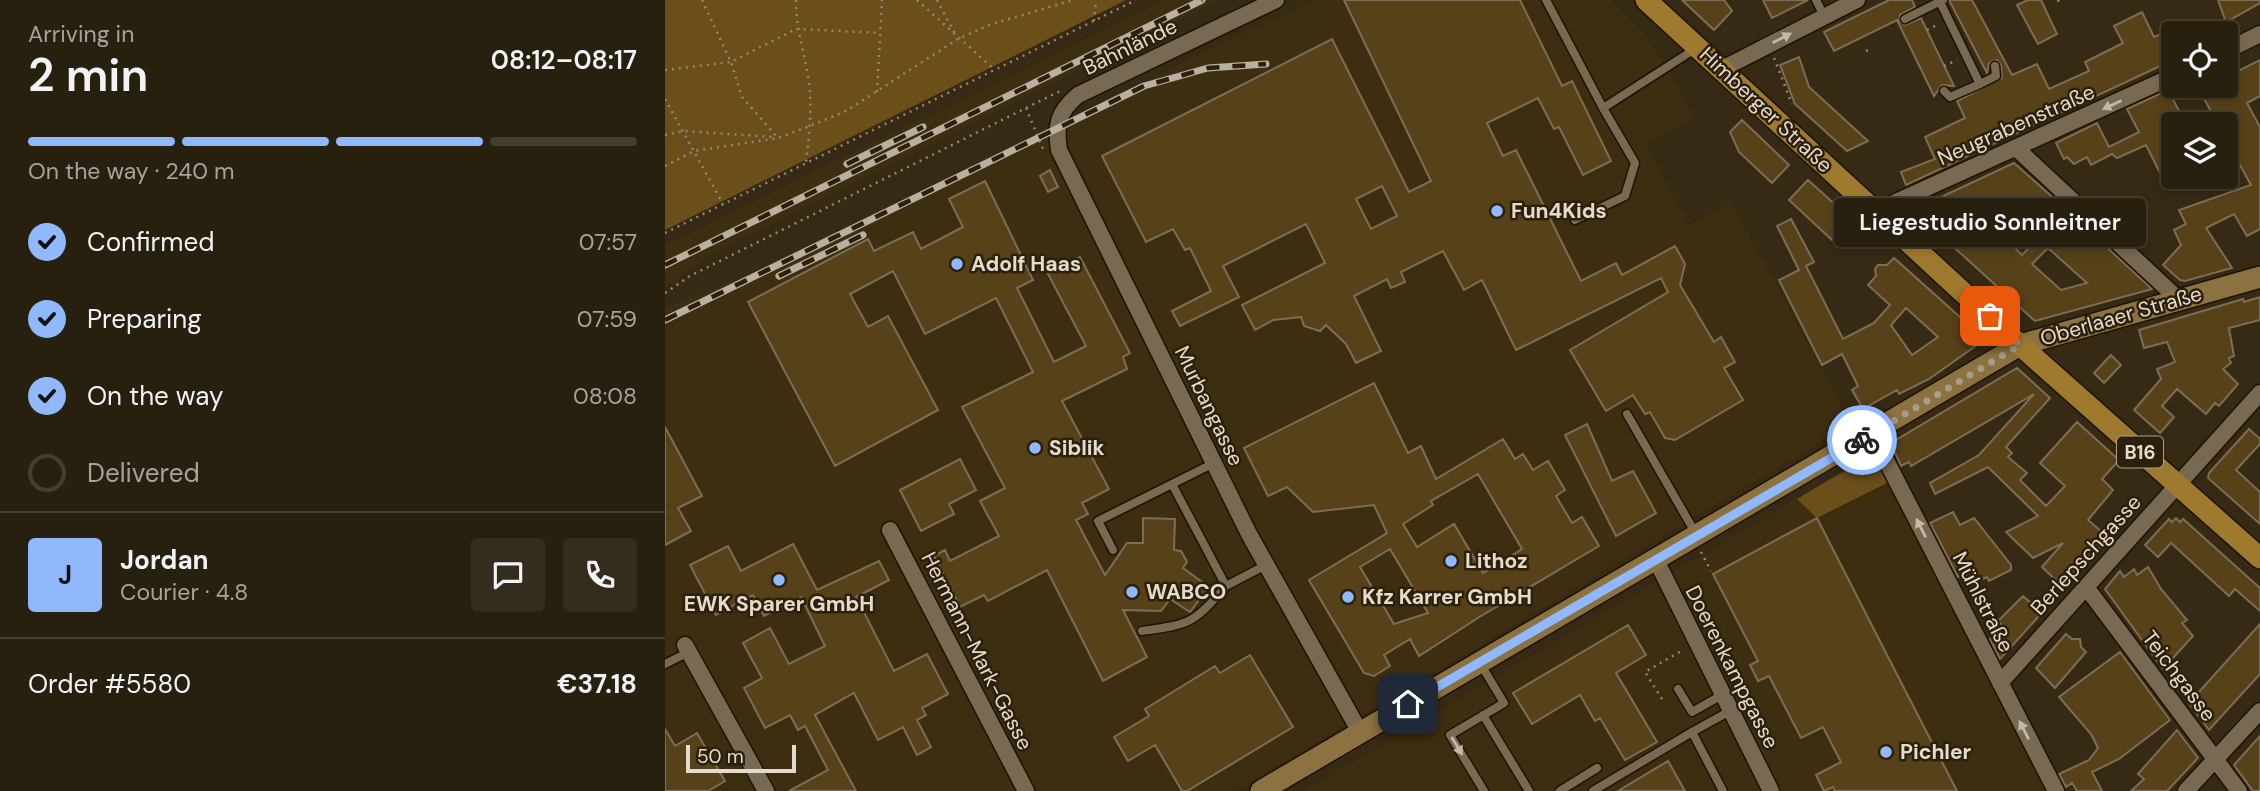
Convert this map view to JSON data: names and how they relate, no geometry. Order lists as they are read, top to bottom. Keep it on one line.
{"streets":{"main road":["Himberger Straße","Oberlaaer Straße","B16"],"street":["Bahnlände","Neugrabenstraße","Murbangasse","Berlepschgasse","Mühlstraße","Hermann-Mark-Gasse","Doerenkampgasse","Teichgasse"]},"crossings":[["Bahnlände","Murbangasse"],["Himberger Straße","Neugrabenstraße"],["Himberger Straße","Oberlaaer Straße"],["Himberger Straße","Berlepschgasse"],["Oberlaaer Straße","Murbangasse"],["Oberlaaer Straße","Mühlstraße"],["Oberlaaer Straße","Doerenkampgasse"],["Berlepschgasse","Mühlstraße"],["Berlepschgasse","Teichgasse"]],"one_way":["Neugrabenstraße","Mühlstraße"],"places":["Fun4Kids","Adolf Haas","Liegestudio Sonnleitner","Siblik","Lithoz","EWK Sparer GmbH","WABCO","Kfz Karrer GmbH","Pichler"],"scale_bar":"50 m","page":{"heading":["2 min","Arriving in","08:12–08:17"],"panel":["Jordan","Courier · 4.8","Order #5580","€37.18"],"bar":"On the way · 240 m","bubble":"Liegestudio Sonnleitner","list":[["Confirmed","07:57"],["Preparing","07:59"],["On the way","08:08"],"Delivered"],"round":"J","scale":"50 m"}}
